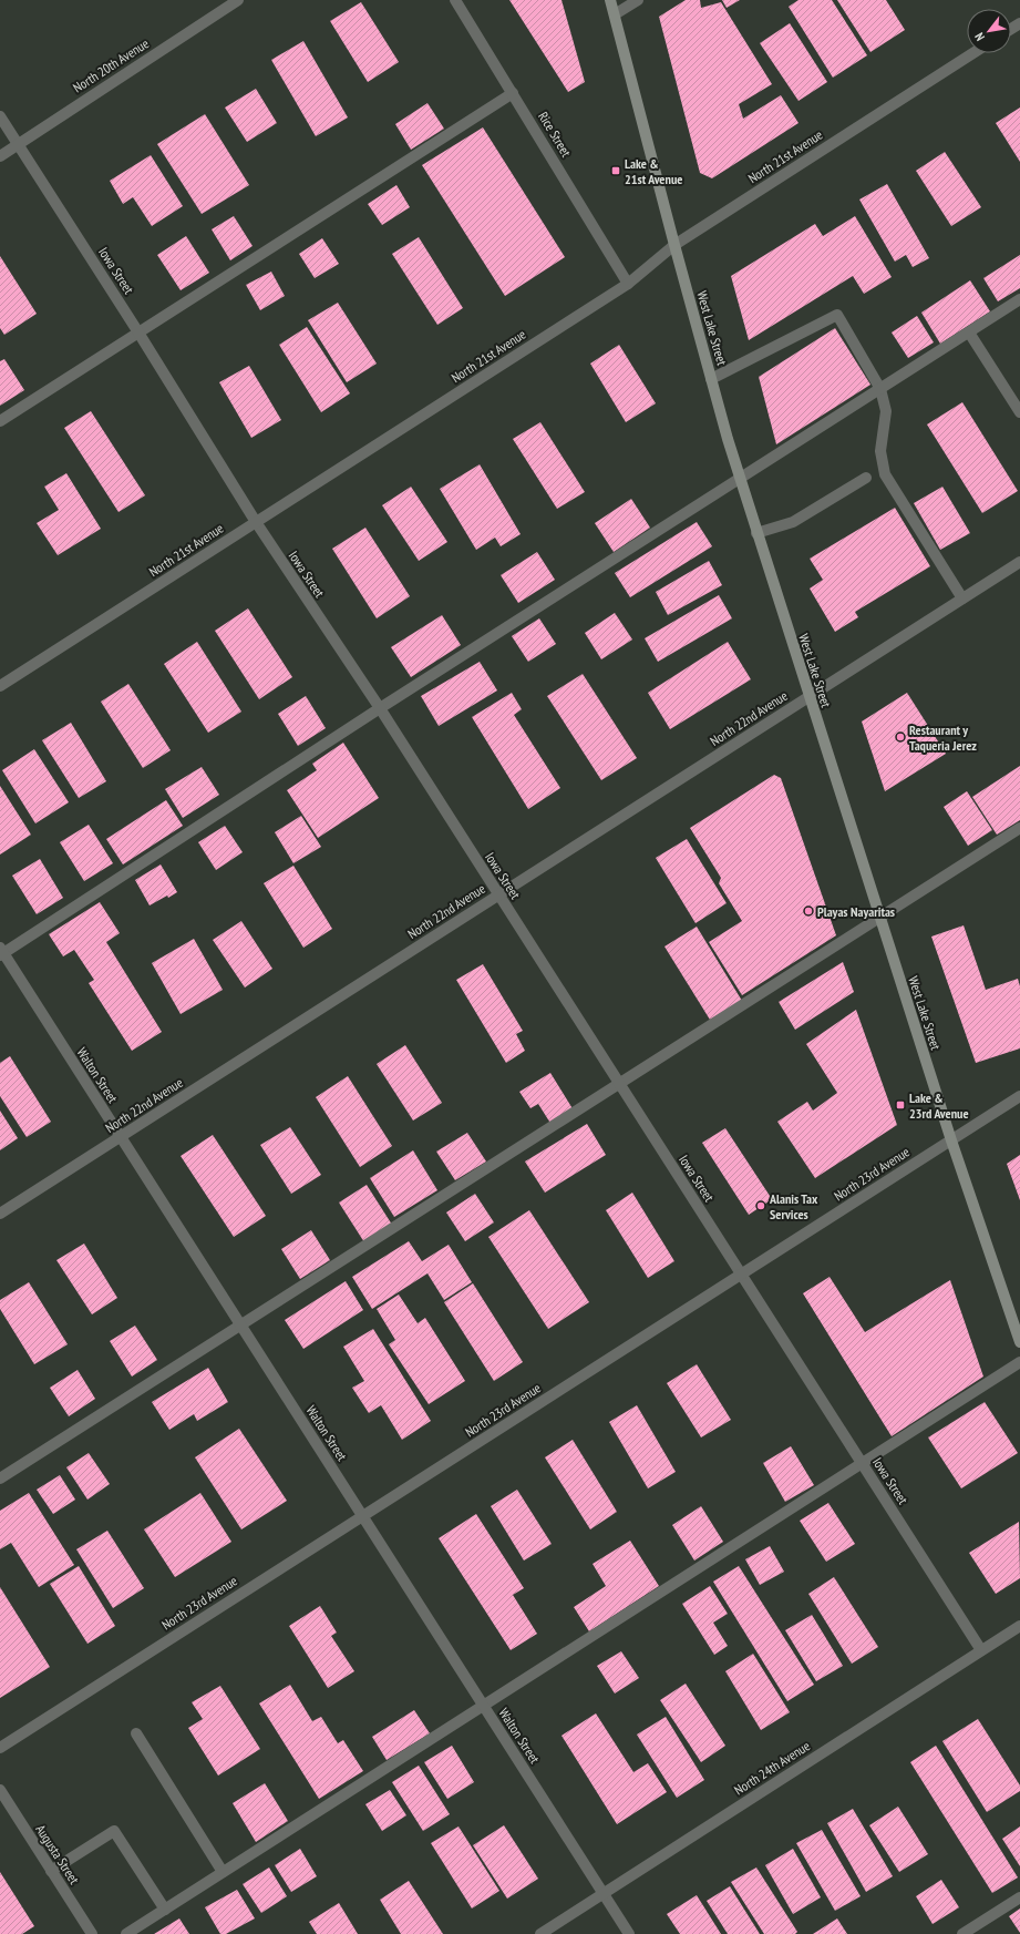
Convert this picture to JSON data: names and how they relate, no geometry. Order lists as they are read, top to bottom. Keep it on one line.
{"streets":{"main road":["West Lake Street"],"street":["North 20th Avenue","Rice Street","North 21st Avenue","Iowa Street","North 22nd Avenue","Walton Street","North 23rd Avenue","North 24th Avenue","Augusta Street"]},"crossings":[["North 20th Avenue","Iowa Street"],["Rice Street","North 21st Avenue"],["North 21st Avenue","Iowa Street"],["North 21st Avenue","West Lake Street"],["Iowa Street","North 22nd Avenue"],["Iowa Street","North 23rd Avenue"],["Iowa Street","North 24th Avenue"],["West Lake Street","North 22nd Avenue"],["West Lake Street","North 23rd Avenue"],["North 22nd Avenue","Walton Street"],["Walton Street","North 23rd Avenue"],["Walton Street","North 24th Avenue"]],"places":{"transit":["Lake & 21st Avenue","Lake & 23rd Avenue"],"other":["Restaurant y Taqueria Jerez","Playas Nayaritas","Alanis Tax Services"]},"north":"bottom left"}
